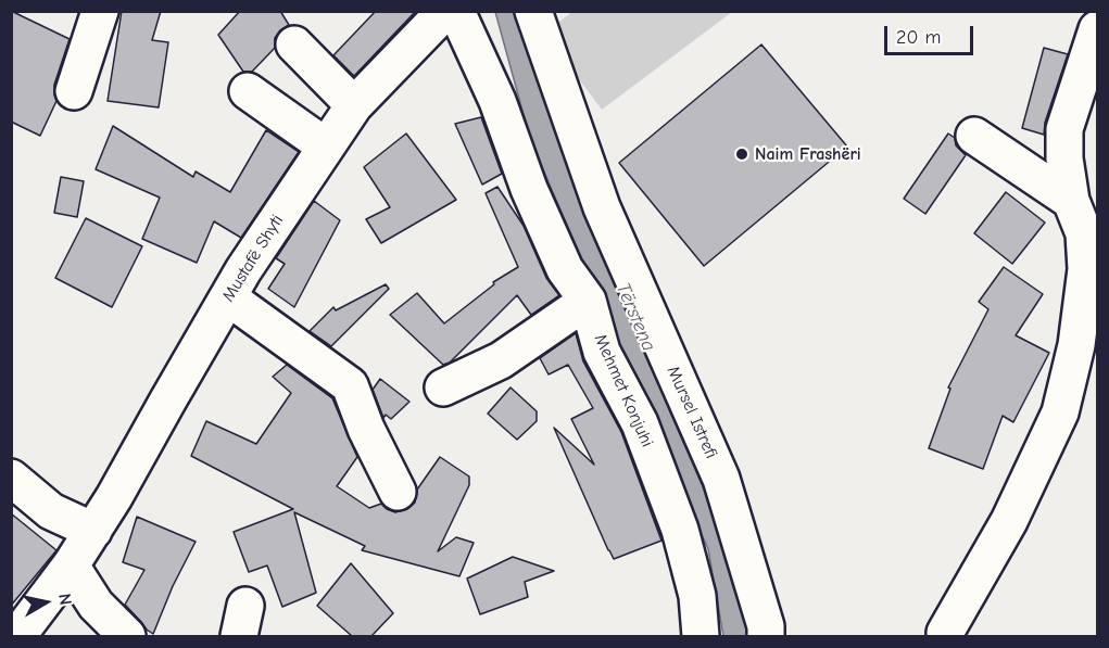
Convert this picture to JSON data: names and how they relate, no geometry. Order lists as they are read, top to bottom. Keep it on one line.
{"streets":{"street":["Mustafë Shyti","Mehmet Konjuhi","Mursel Istrefi"]},"water":["Tërstena"],"places":["Naim Frashëri"],"scale_bar":"20 m","north":"right"}
